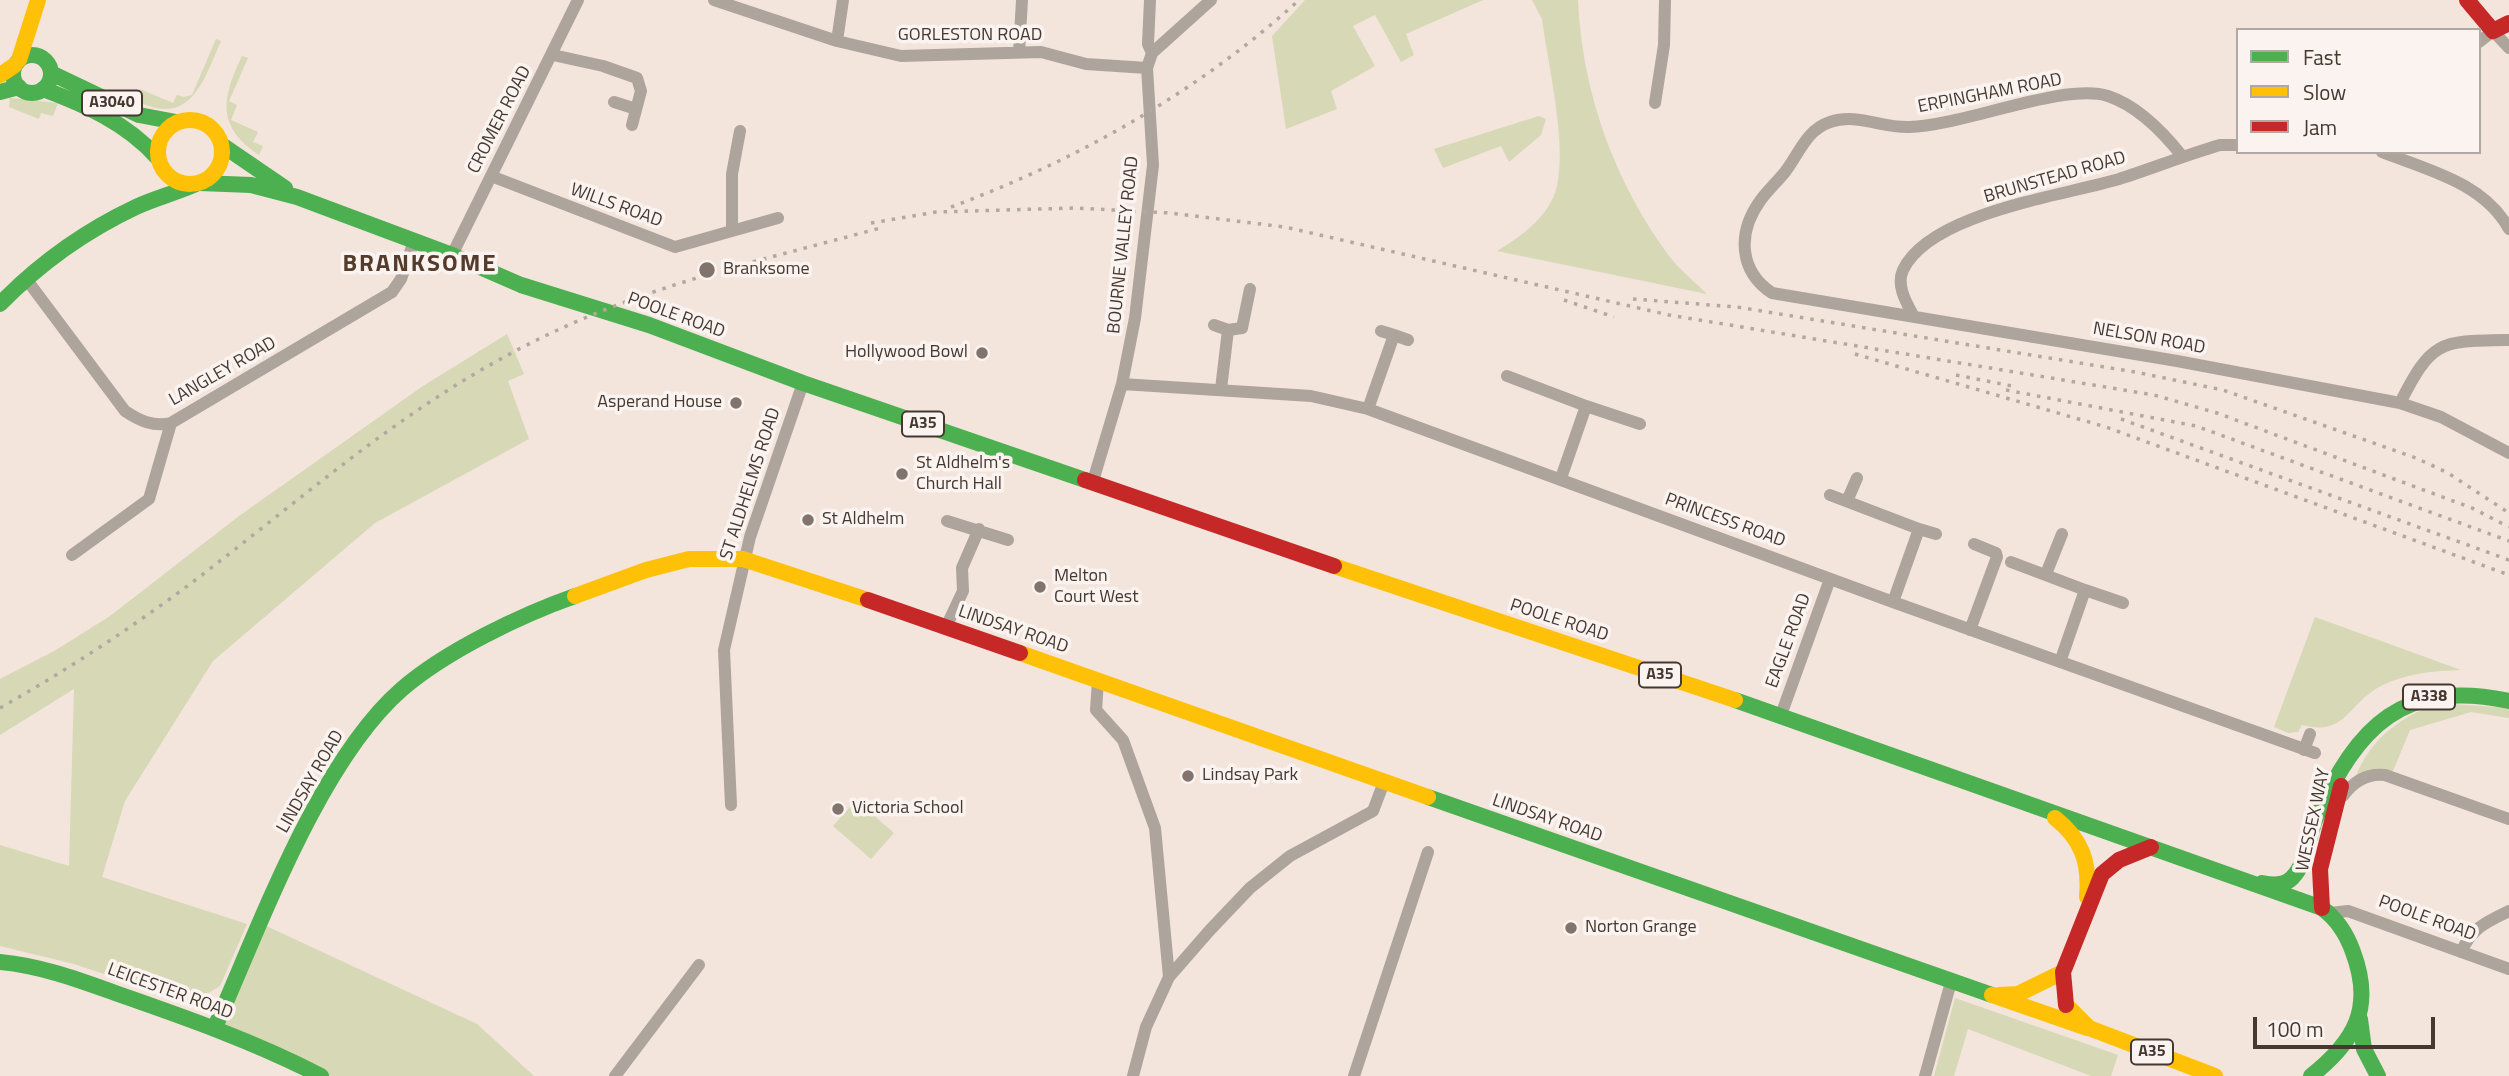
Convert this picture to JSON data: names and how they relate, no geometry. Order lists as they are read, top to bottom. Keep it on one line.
{"streets":{"main road":["A3040","POOLE ROAD","A35","LINDSAY ROAD","A338","WESSEX WAY","LEICESTER ROAD"],"street":["GORLESTON ROAD","ERPINGHAM ROAD","CROMER ROAD","BRUNSTEAD ROAD","WILLS ROAD","BOURNE VALLEY ROAD","NELSON ROAD","LANGLEY ROAD","ST ALDHELMS ROAD","PRINCESS ROAD","EAGLE ROAD"]},"crossings":[["GORLESTON ROAD","BOURNE VALLEY ROAD"],["ERPINGHAM ROAD","BRUNSTEAD ROAD"],["ERPINGHAM ROAD","NELSON ROAD"],["A3040","POOLE ROAD"],["A3040","A35"],["CROMER ROAD","WILLS ROAD"],["CROMER ROAD","POOLE ROAD"],["BRUNSTEAD ROAD","NELSON ROAD"],["BOURNE VALLEY ROAD","POOLE ROAD"],["BOURNE VALLEY ROAD","PRINCESS ROAD"],["POOLE ROAD","LANGLEY ROAD"],["POOLE ROAD","A35"],["POOLE ROAD","ST ALDHELMS ROAD"],["POOLE ROAD","EAGLE ROAD"],["POOLE ROAD","WESSEX WAY"],["LANGLEY ROAD","A35"],["A35","LINDSAY ROAD"],["A35","WESSEX WAY"],["ST ALDHELMS ROAD","LINDSAY ROAD"],["PRINCESS ROAD","EAGLE ROAD"],["LINDSAY ROAD","LEICESTER ROAD"]],"districts":["BRANKSOME"],"places":["Branksome","Hollywood Bowl","Asperand House","St Aldhelm's Church Hall","St Aldhelm","Melton Court West","Lindsay Park","Victoria School","Norton Grange"],"legend":["Fast","Slow","Jam"],"scale_bar":"100 m"}
